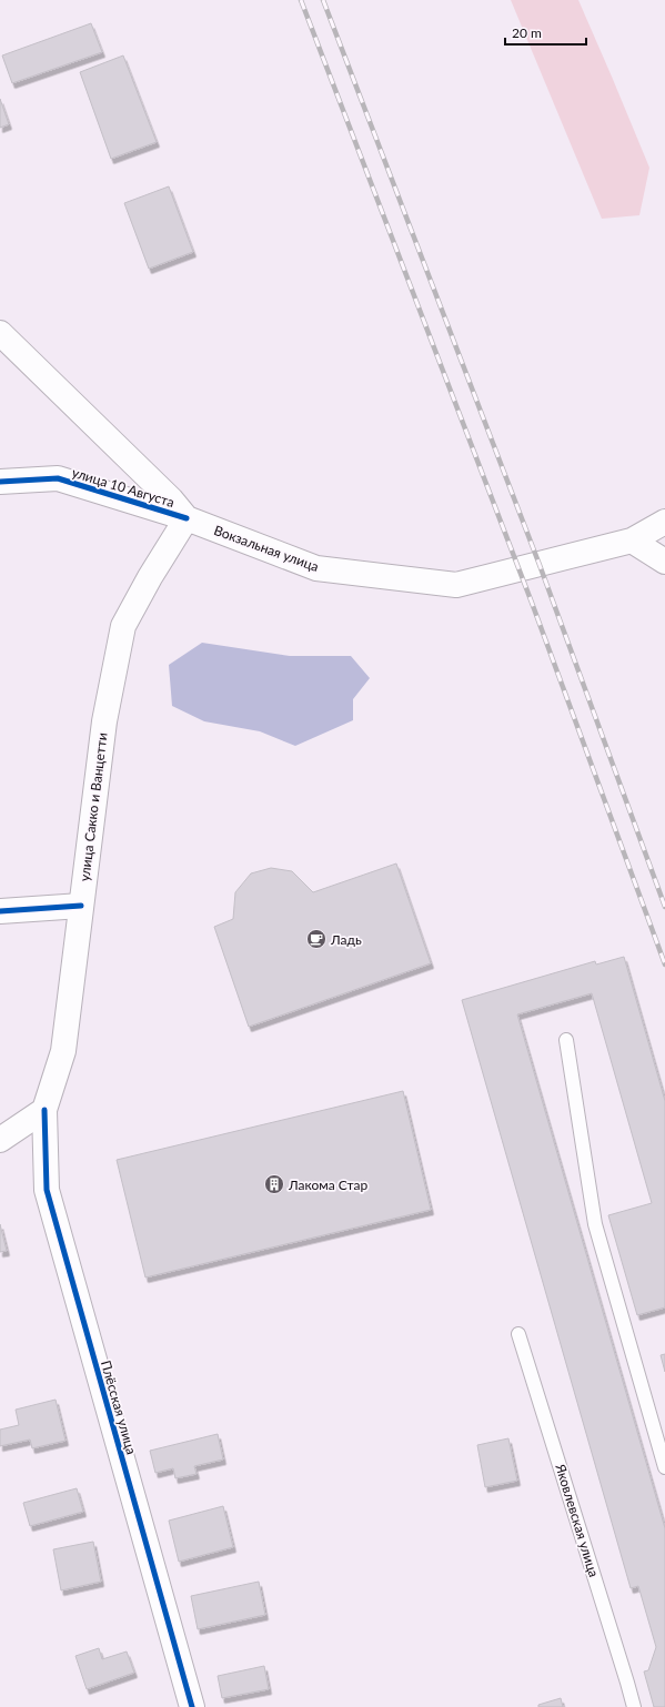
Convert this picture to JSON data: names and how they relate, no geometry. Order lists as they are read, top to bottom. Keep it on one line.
{"streets":{"main road":["улица 10 Августа","Вокзальная улица","улица Сакко и Ванцетти","Плёсская улица"],"lane":["Яковлевская улица"]},"crossings":[["улица 10 Августа","Вокзальная улица"],["улица 10 Августа","улица Сакко и Ванцетти"],["Вокзальная улица","улица Сакко и Ванцетти"],["улица Сакко и Ванцетти","Плёсская улица"]],"places":{"cafe":["Ладь"],"building":["Лакома Стар"]},"scale_bar":"20 m"}
